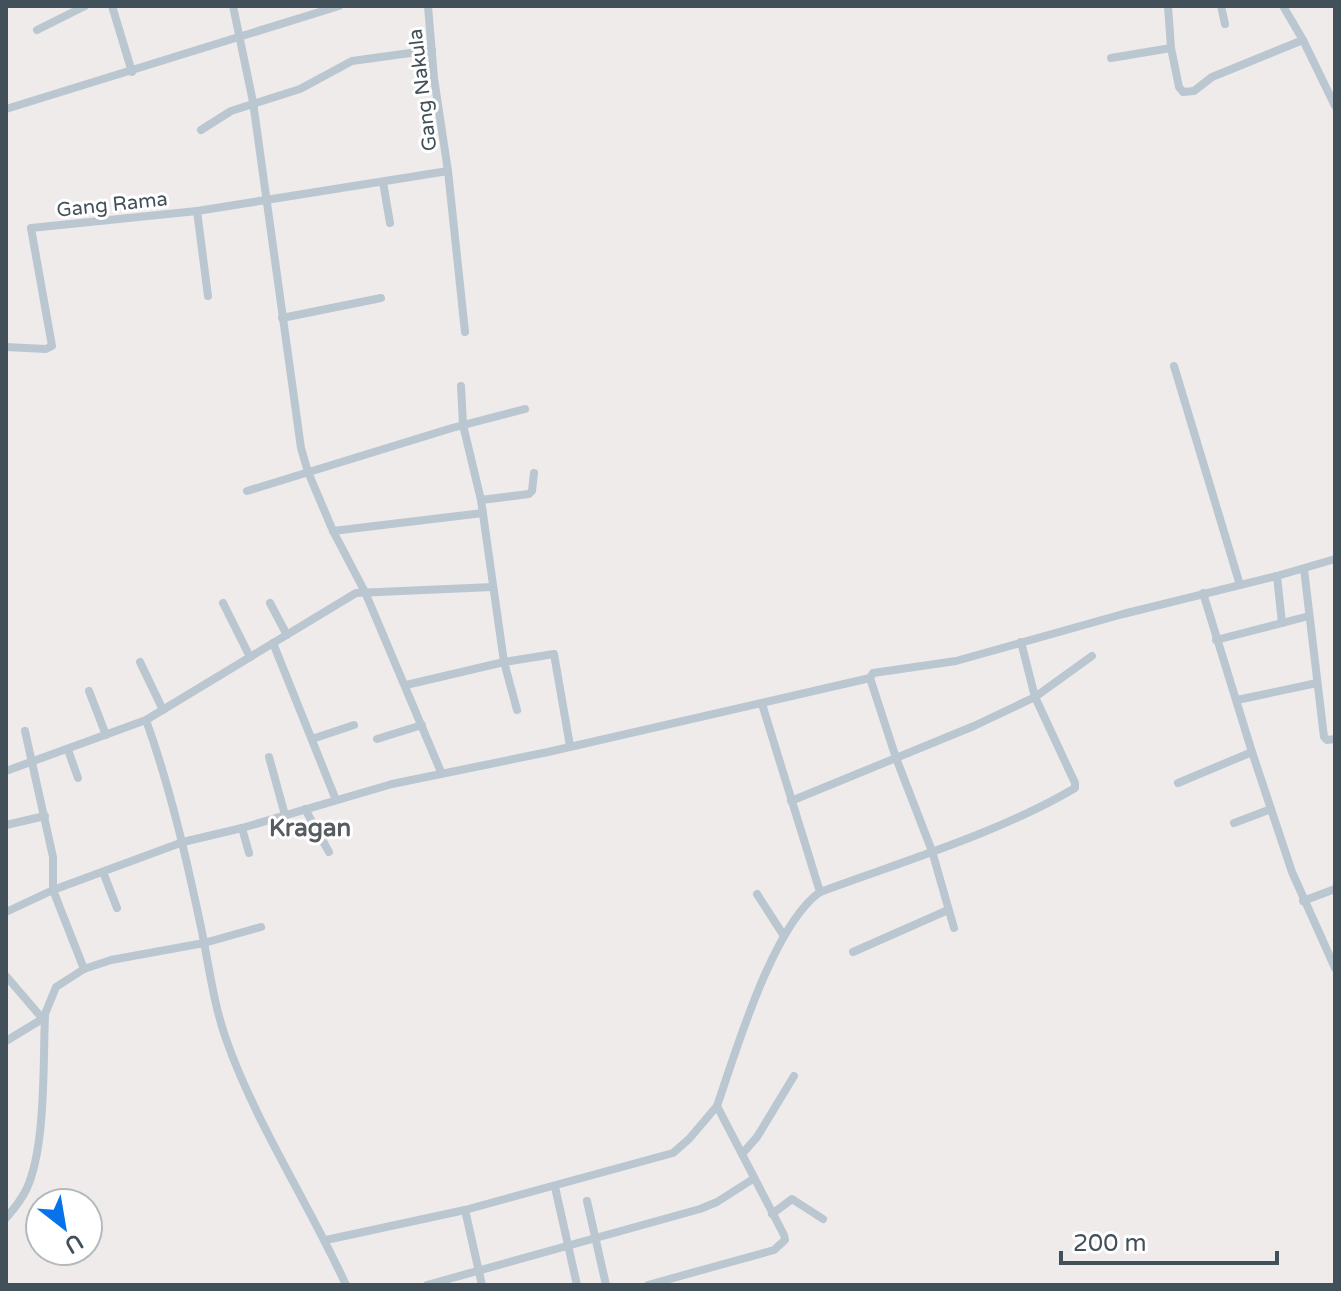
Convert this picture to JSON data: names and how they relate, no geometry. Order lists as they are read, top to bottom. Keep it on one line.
{"streets":{"street":["Gang Nakula","Gang Rama"]},"crossings":[["Gang Nakula","Gang Rama"]],"districts":["Kragan"],"scale_bar":"200 m","north":"bottom right"}
